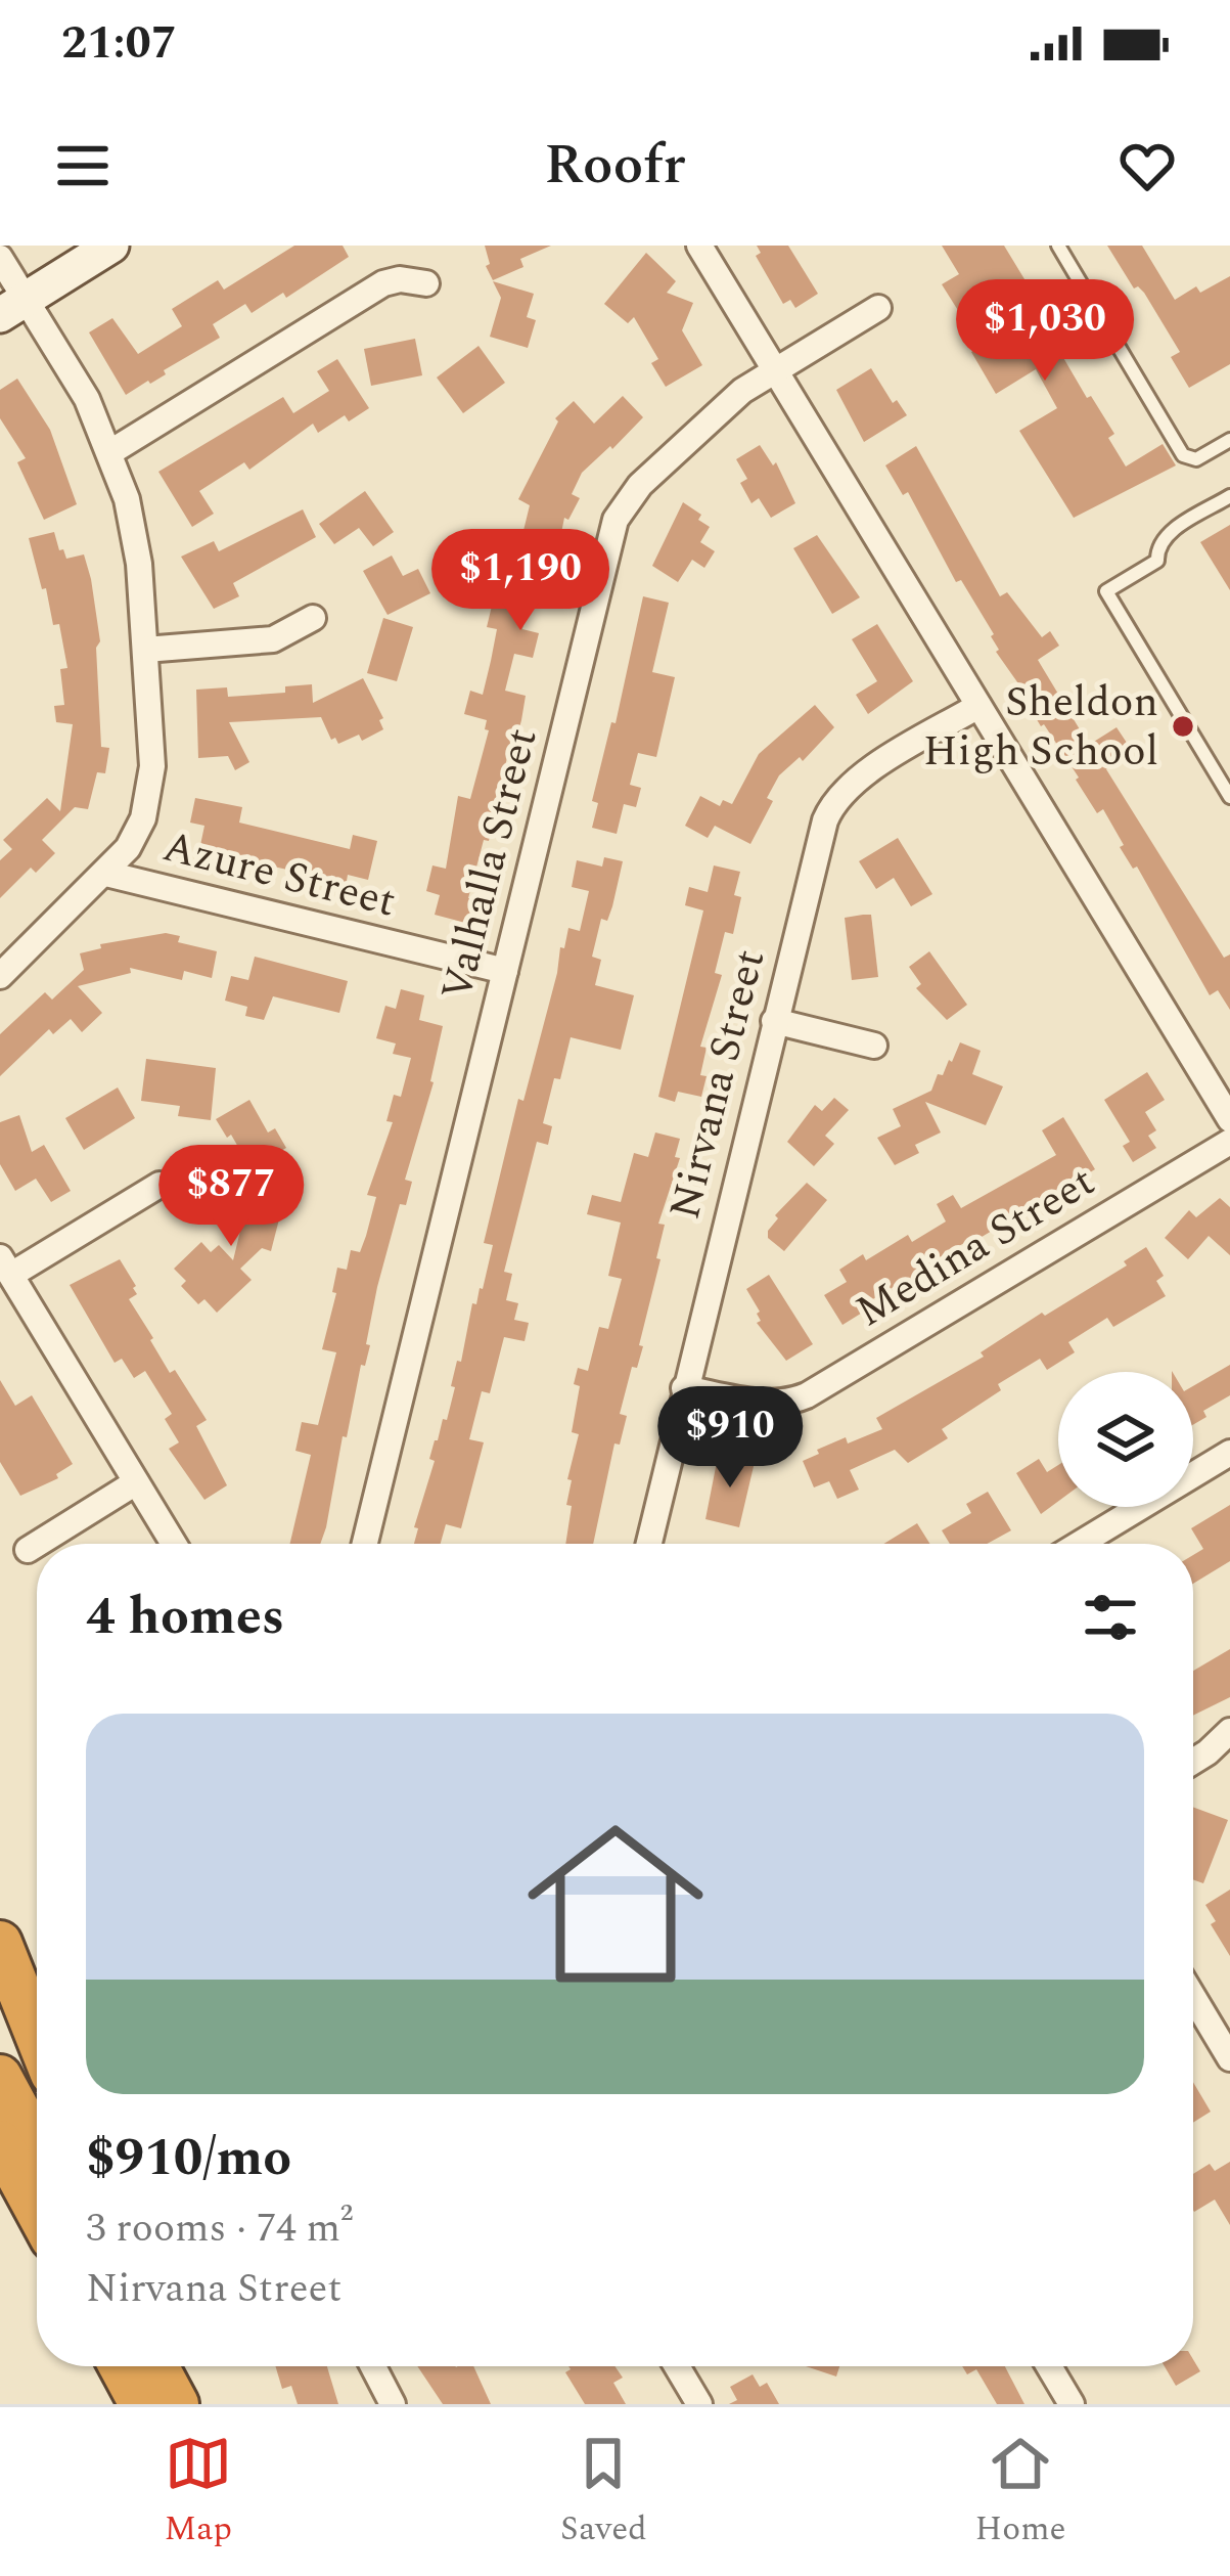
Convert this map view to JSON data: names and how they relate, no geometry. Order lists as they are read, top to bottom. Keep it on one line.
{"streets":{"street":["Valhalla Street","Azure Street","Nirvana Street","Medina Street"]},"crossings":[["Valhalla Street","Azure Street"],["Nirvana Street","Medina Street"]],"places":["Sheldon High School"],"page":{"status":"21:07","header":"Roofr","price":["$1,030","$1,190","$877","$910"],"heading":"4 homes","list":[{"name":"$910/mo","note":"3 rooms · 74 m² · Nirvana Street"}],"tabs":["Map","Saved","Home"]}}
